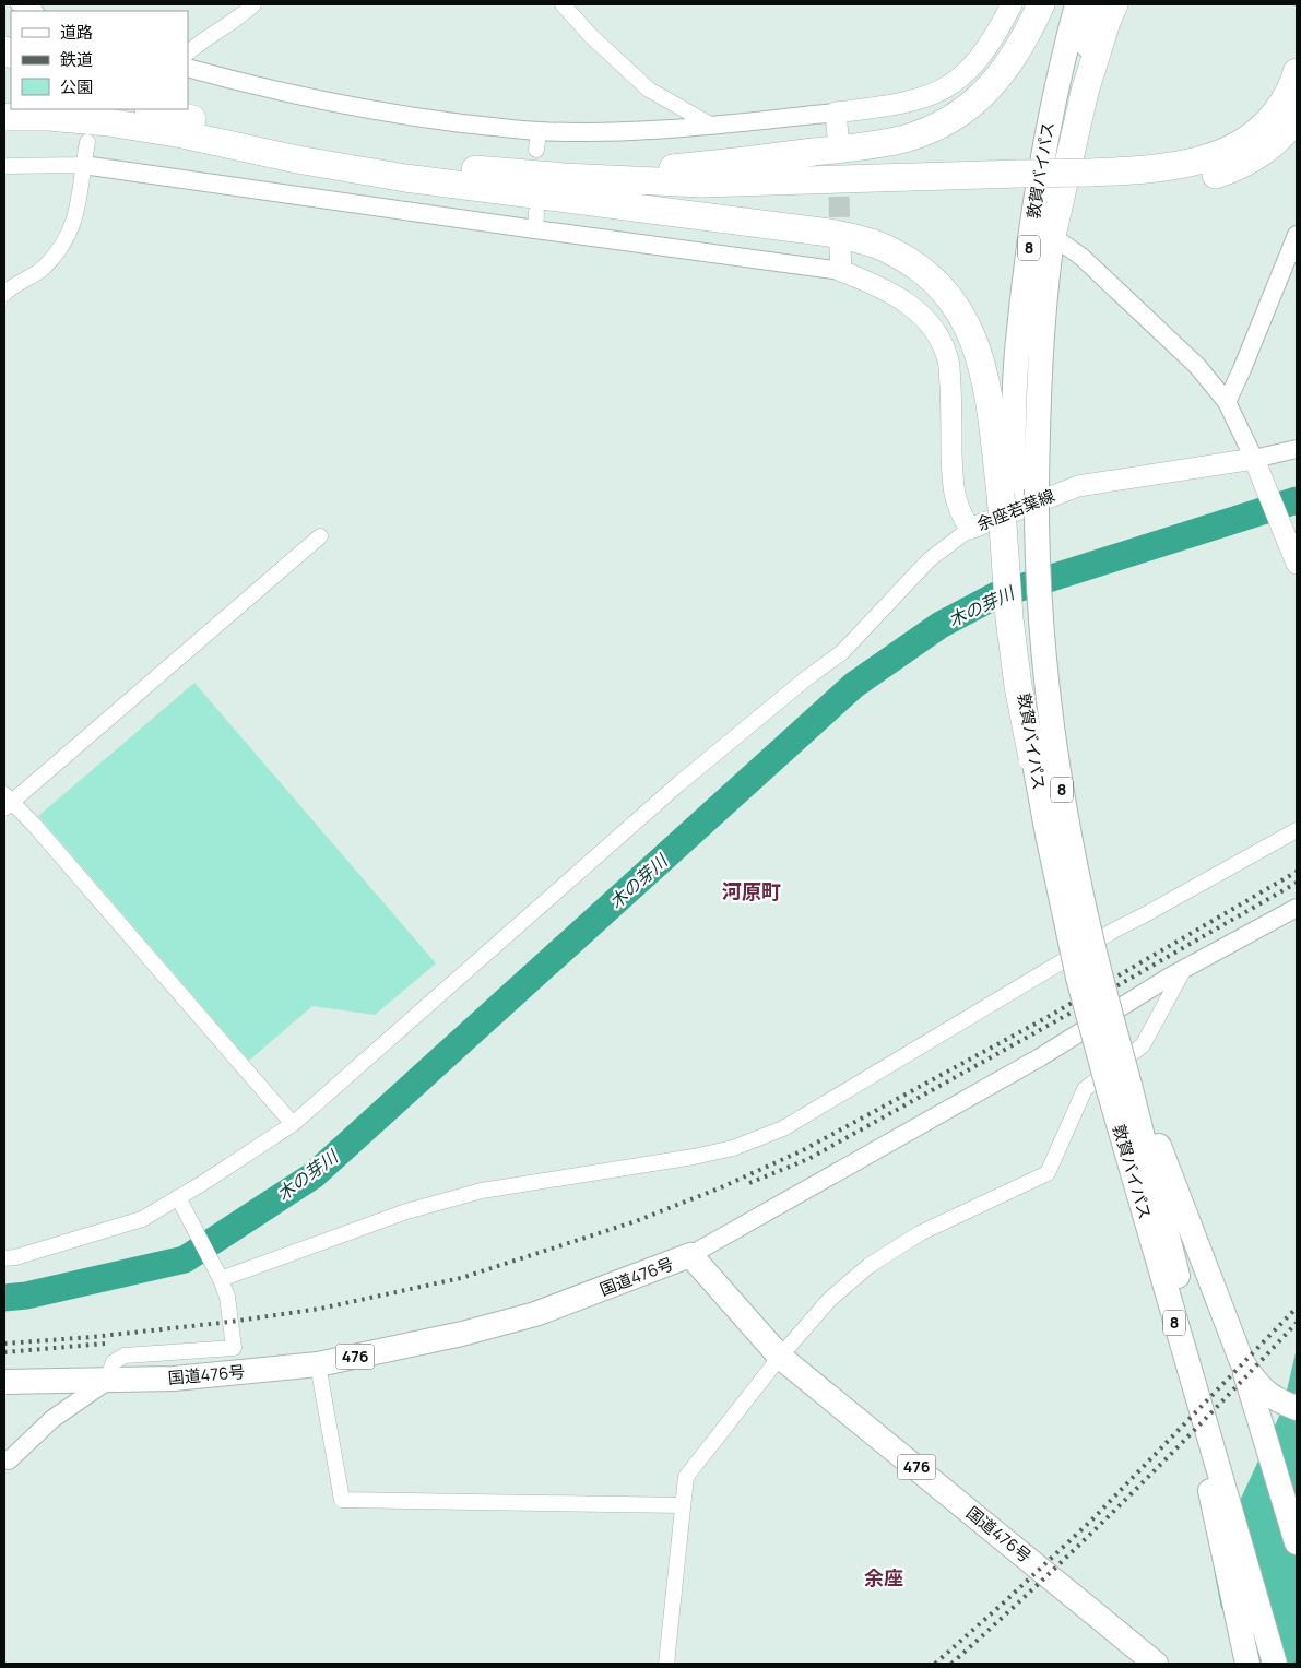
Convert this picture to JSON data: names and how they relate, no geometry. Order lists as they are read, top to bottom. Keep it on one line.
{"streets":{"highway":["敦賀バイパス","8","国道476号","476"],"main road":["余座若葉線"]},"districts":["河原町","余座"],"water":["木の芽川"],"legend":["道路","鉄道","公園"]}
